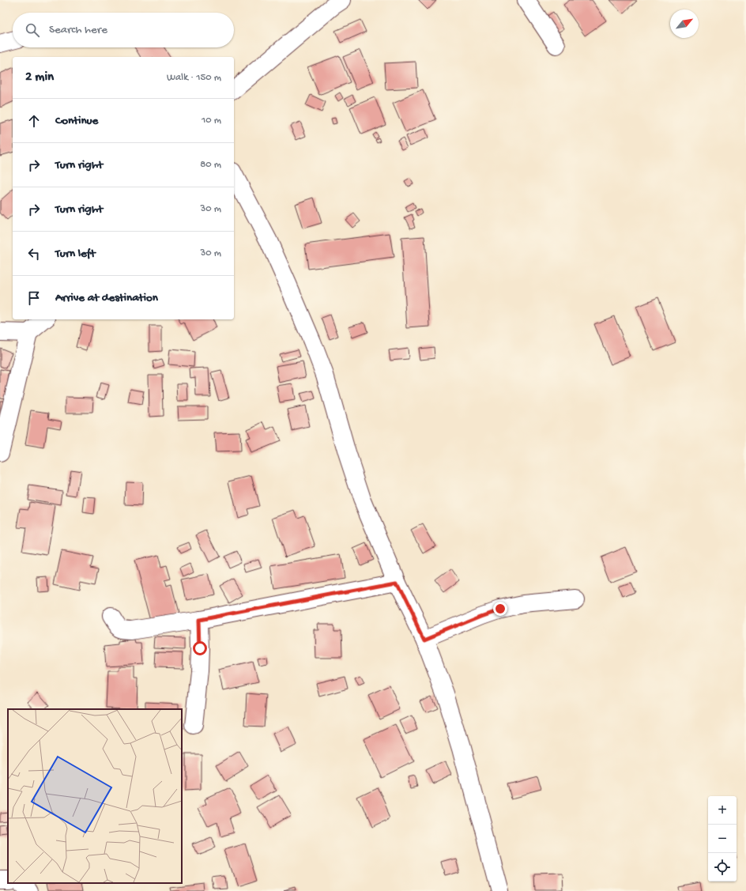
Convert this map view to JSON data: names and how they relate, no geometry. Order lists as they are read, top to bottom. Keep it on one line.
{"north":"top right","page":{"search":"Search here","heading":["2 min","Walk · 150 m"],"list":[["Continue","10 m"],["Turn right","80 m"],["Turn right","30 m"],["Turn left","30 m"],"Arrive at destination"],"map_buttons":["+","−"]}}
